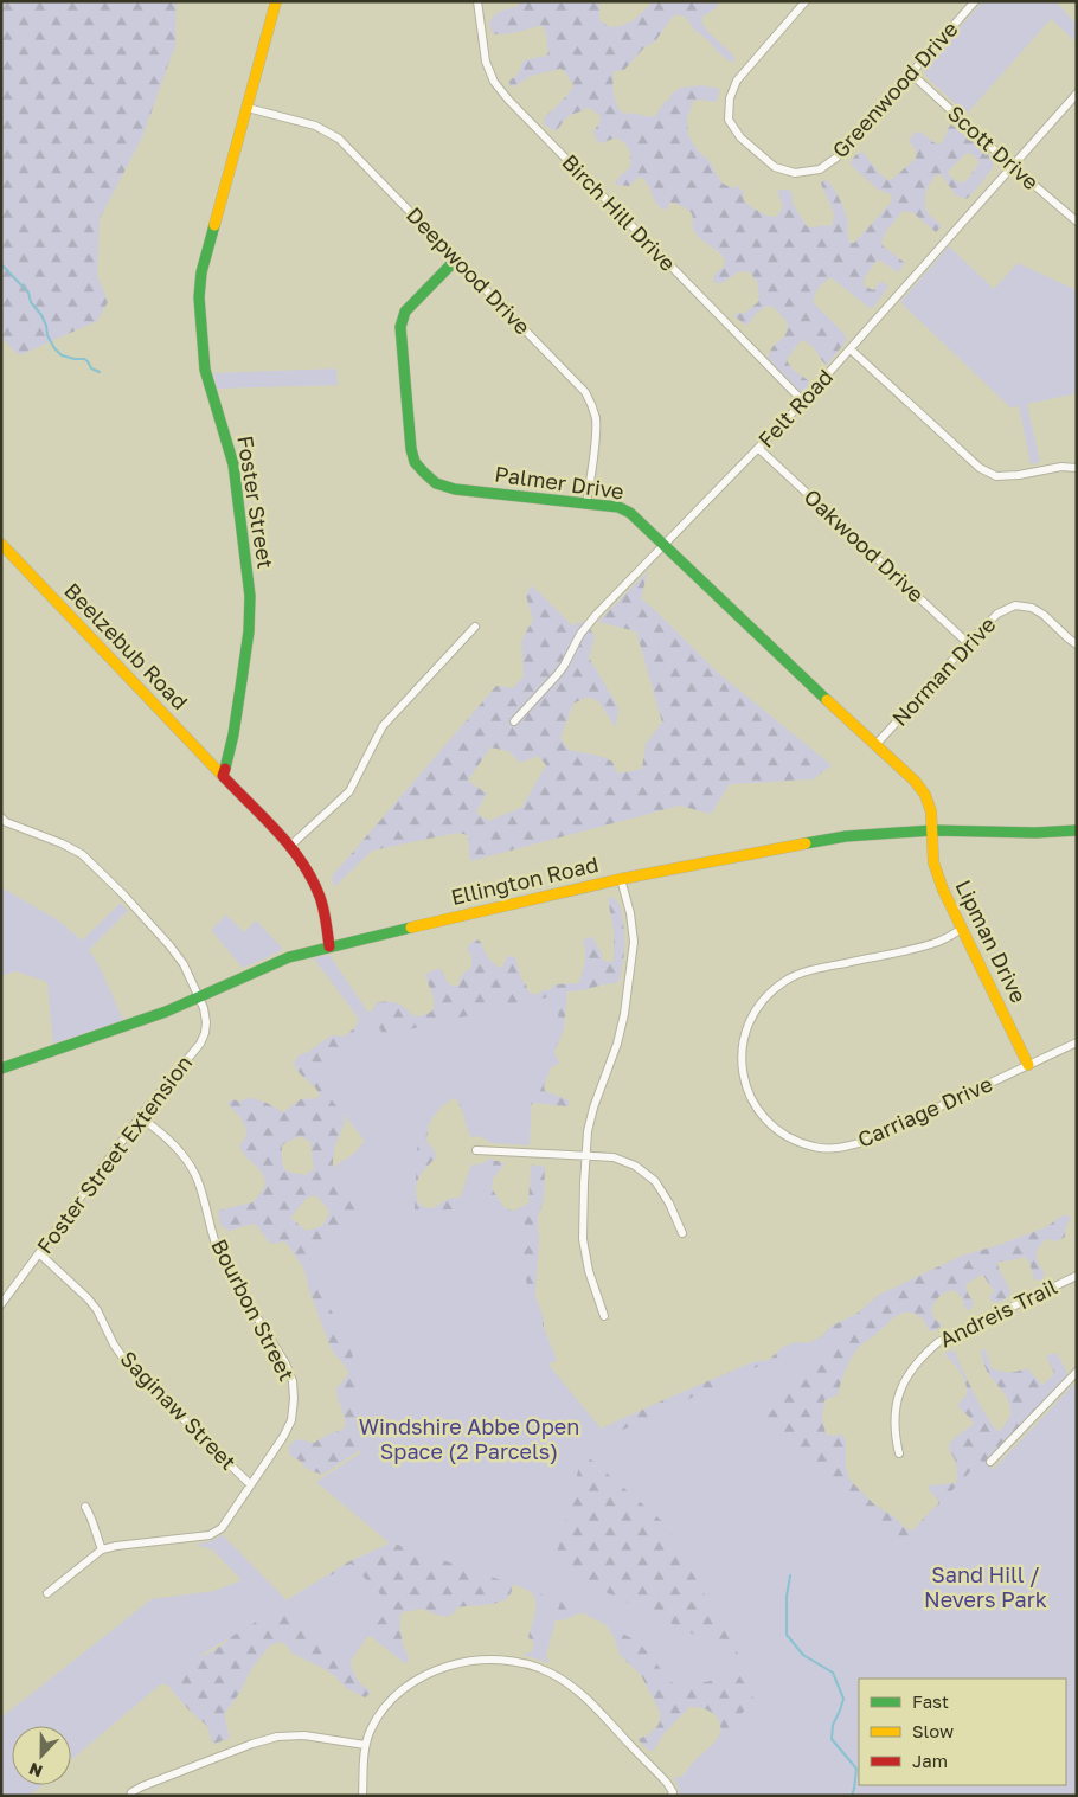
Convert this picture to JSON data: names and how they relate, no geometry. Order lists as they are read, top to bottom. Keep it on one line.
{"streets":{"street":["Greenwood Drive","Scott Drive","Birch Hill Drive","Deepwood Drive","Felt Road","Palmer Drive","Foster Street","Oakwood Drive","Beelzebub Road","Norman Drive","Ellington Road","Lipman Drive","Carriage Drive","Foster Street Extension","Bourbon Street","Andreis Trail","Saginaw Street"]},"crossings":[["Greenwood Drive","Scott Drive"],["Scott Drive","Felt Road"],["Birch Hill Drive","Felt Road"],["Deepwood Drive","Palmer Drive"],["Deepwood Drive","Foster Street"],["Felt Road","Palmer Drive"],["Felt Road","Oakwood Drive"],["Palmer Drive","Norman Drive"],["Palmer Drive","Ellington Road"],["Palmer Drive","Lipman Drive"],["Foster Street","Beelzebub Road"],["Oakwood Drive","Norman Drive"],["Ellington Road","Lipman Drive"],["Ellington Road","Foster Street Extension"],["Lipman Drive","Carriage Drive"],["Foster Street Extension","Bourbon Street"],["Foster Street Extension","Saginaw Street"],["Bourbon Street","Saginaw Street"]],"parks":["Windshire Abbe Open Space (2 Parcels)","Sand Hill / Nevers Park"],"legend":["Fast","Slow","Jam"],"north":"bottom"}
